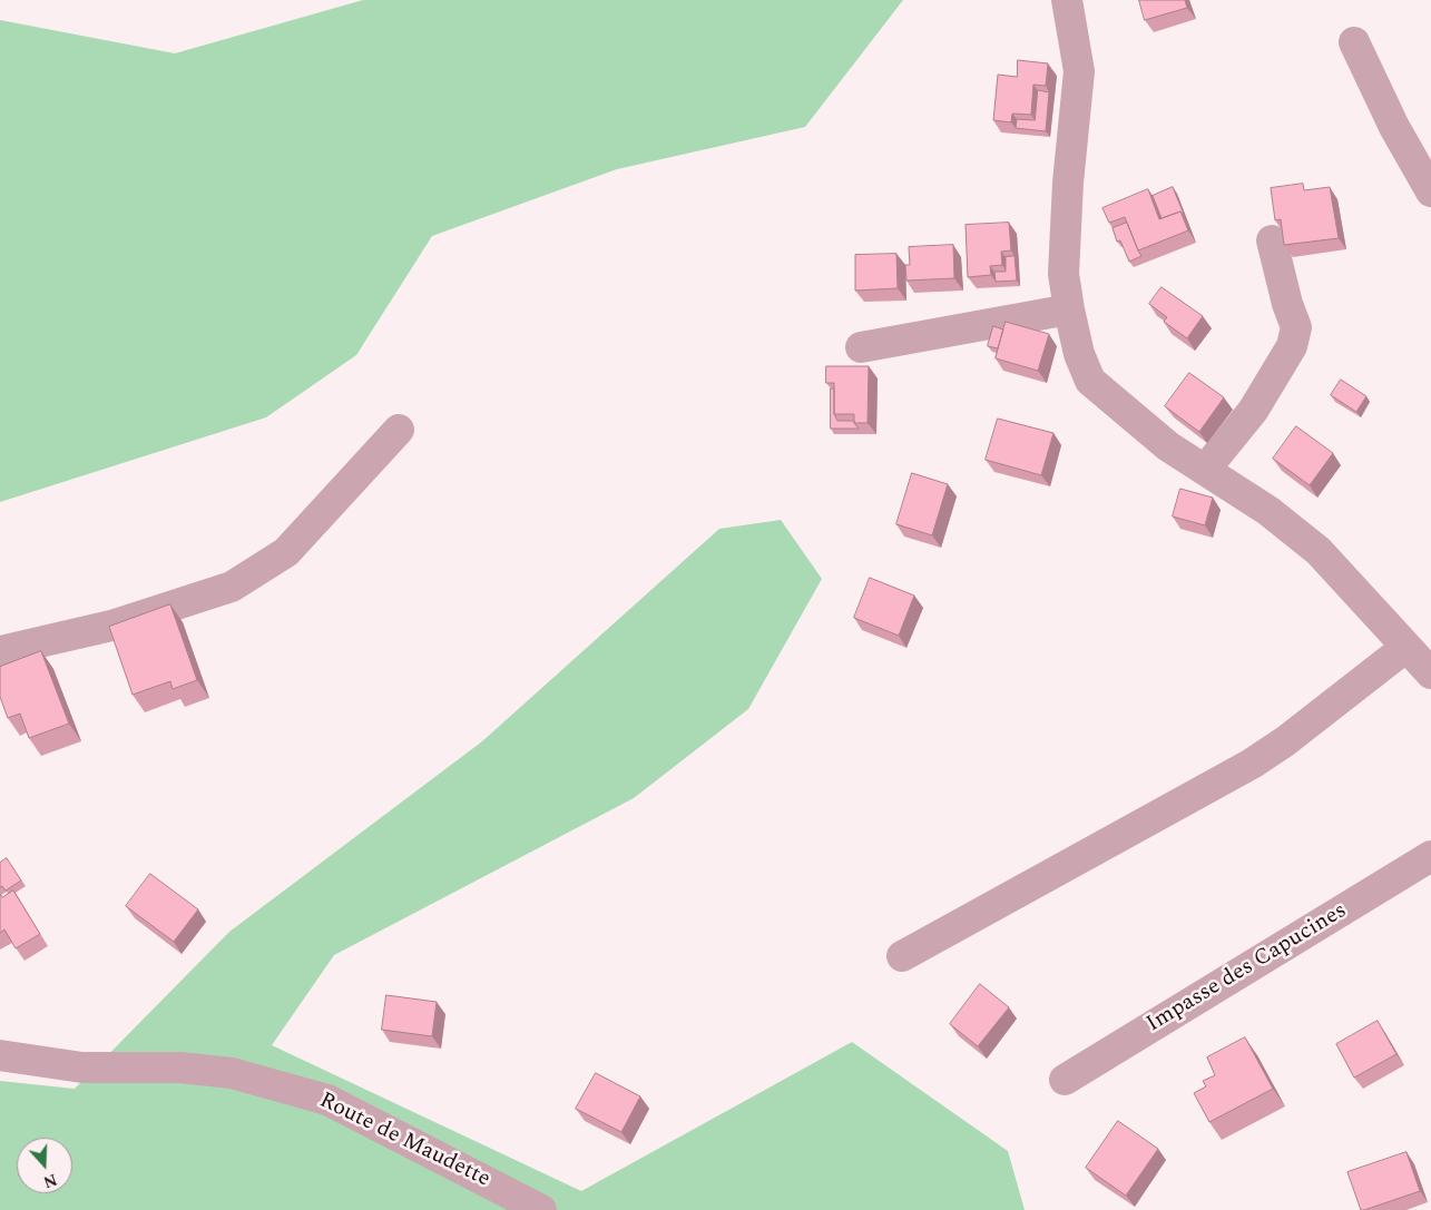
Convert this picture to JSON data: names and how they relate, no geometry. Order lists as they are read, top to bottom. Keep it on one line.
{"streets":{"street":["Impasse des Capucines","Route de Maudette"]},"north":"bottom"}
